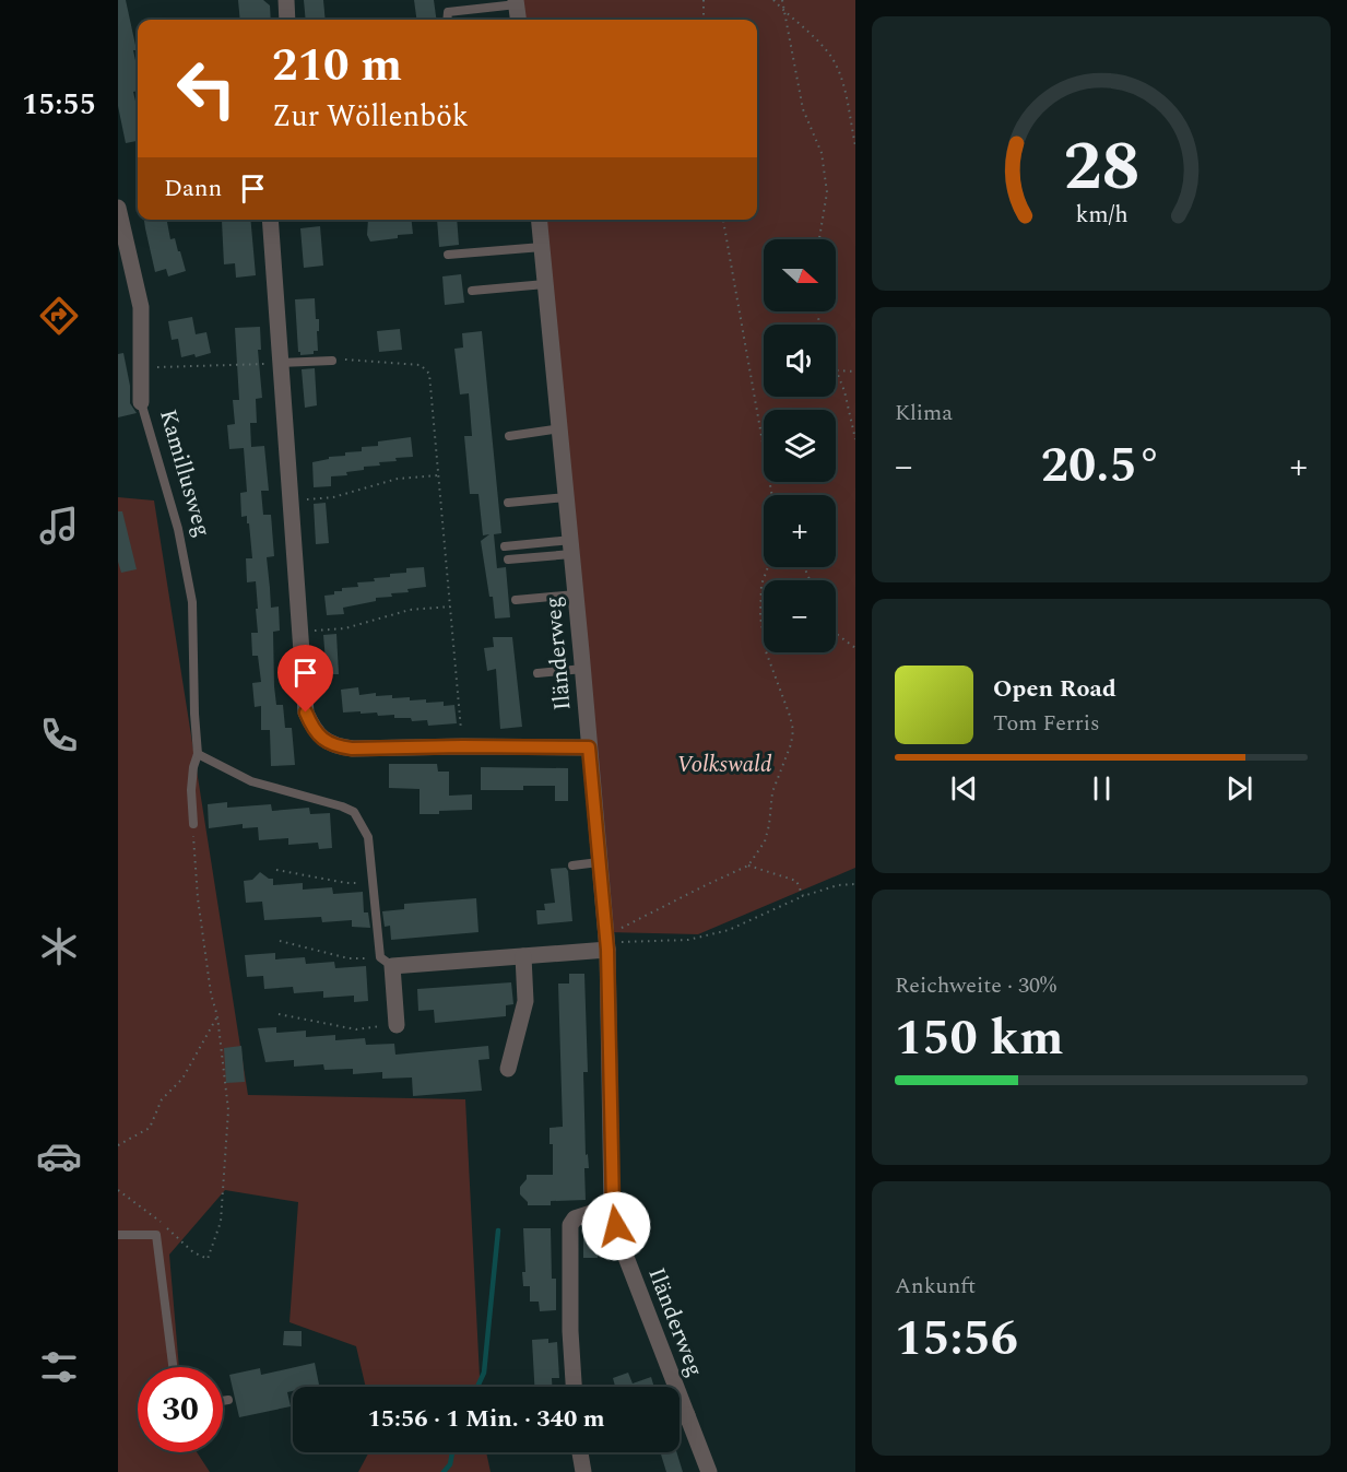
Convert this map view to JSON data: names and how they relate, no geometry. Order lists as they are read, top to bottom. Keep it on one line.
{"streets":{"street":["Kamillusweg","Iländerweg"]},"parks":["Volkswald"],"north":"right","page":{"tabs":"15:55","turn":["210 m","Zur Wöllenbök"],"then":"Dann","map_buttons":["+","−"],"tile":["Klima",["Reichweite · 30%","150 km"],["Ankunft","15:56"]],"heat":["−","20.5°","+"],"song":["Open Road","Tom Ferris"],"limit":"30","trip":"15:56 · 1 Min. · 340 m","gauge":["28","km/h"]}}
